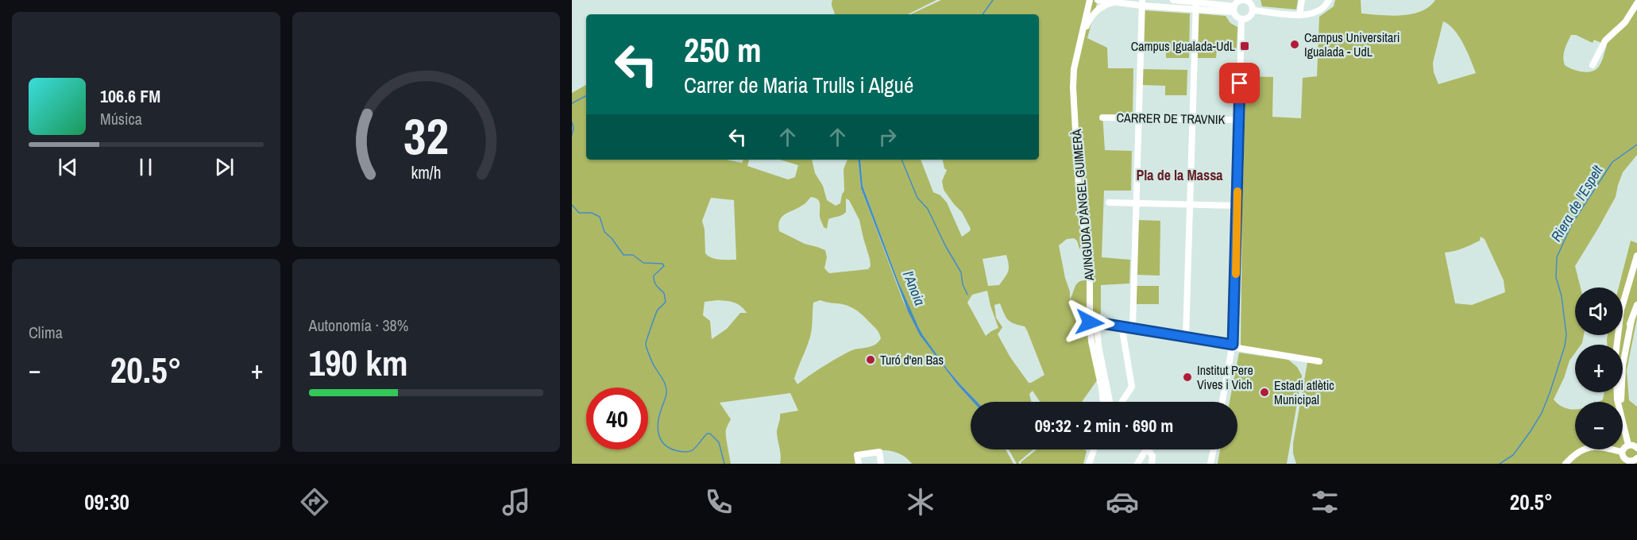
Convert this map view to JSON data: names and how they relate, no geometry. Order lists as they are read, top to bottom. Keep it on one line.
{"streets":{"street":["CARRER DE TRAVNIK","AVINGUDA D'ÀNGEL GUIMERÀ"]},"districts":["Pla de la Massa"],"water":["Riera de l'Espelt","l'Anoia"],"places":{"other":["Campus Universitari Igualada - UdL","Turó d'en Bas","Institut Pere Vives i Vich","Estadi atlètic Municipal"],"transit":["Campus Igualada-UdL"]},"page":{"turn":["250 m","Carrer de Maria Trulls i Algué"],"song":["106.6 FM","Música"],"tile":["Clima",["Autonomía · 38%","190 km"]],"map_buttons":["+","−"],"heat":["−","20.5°","+"],"limit":"40","trip":"09:32 · 2 min · 690 m","tabs":["09:30","20.5°"],"gauge":["32","km/h"]}}
